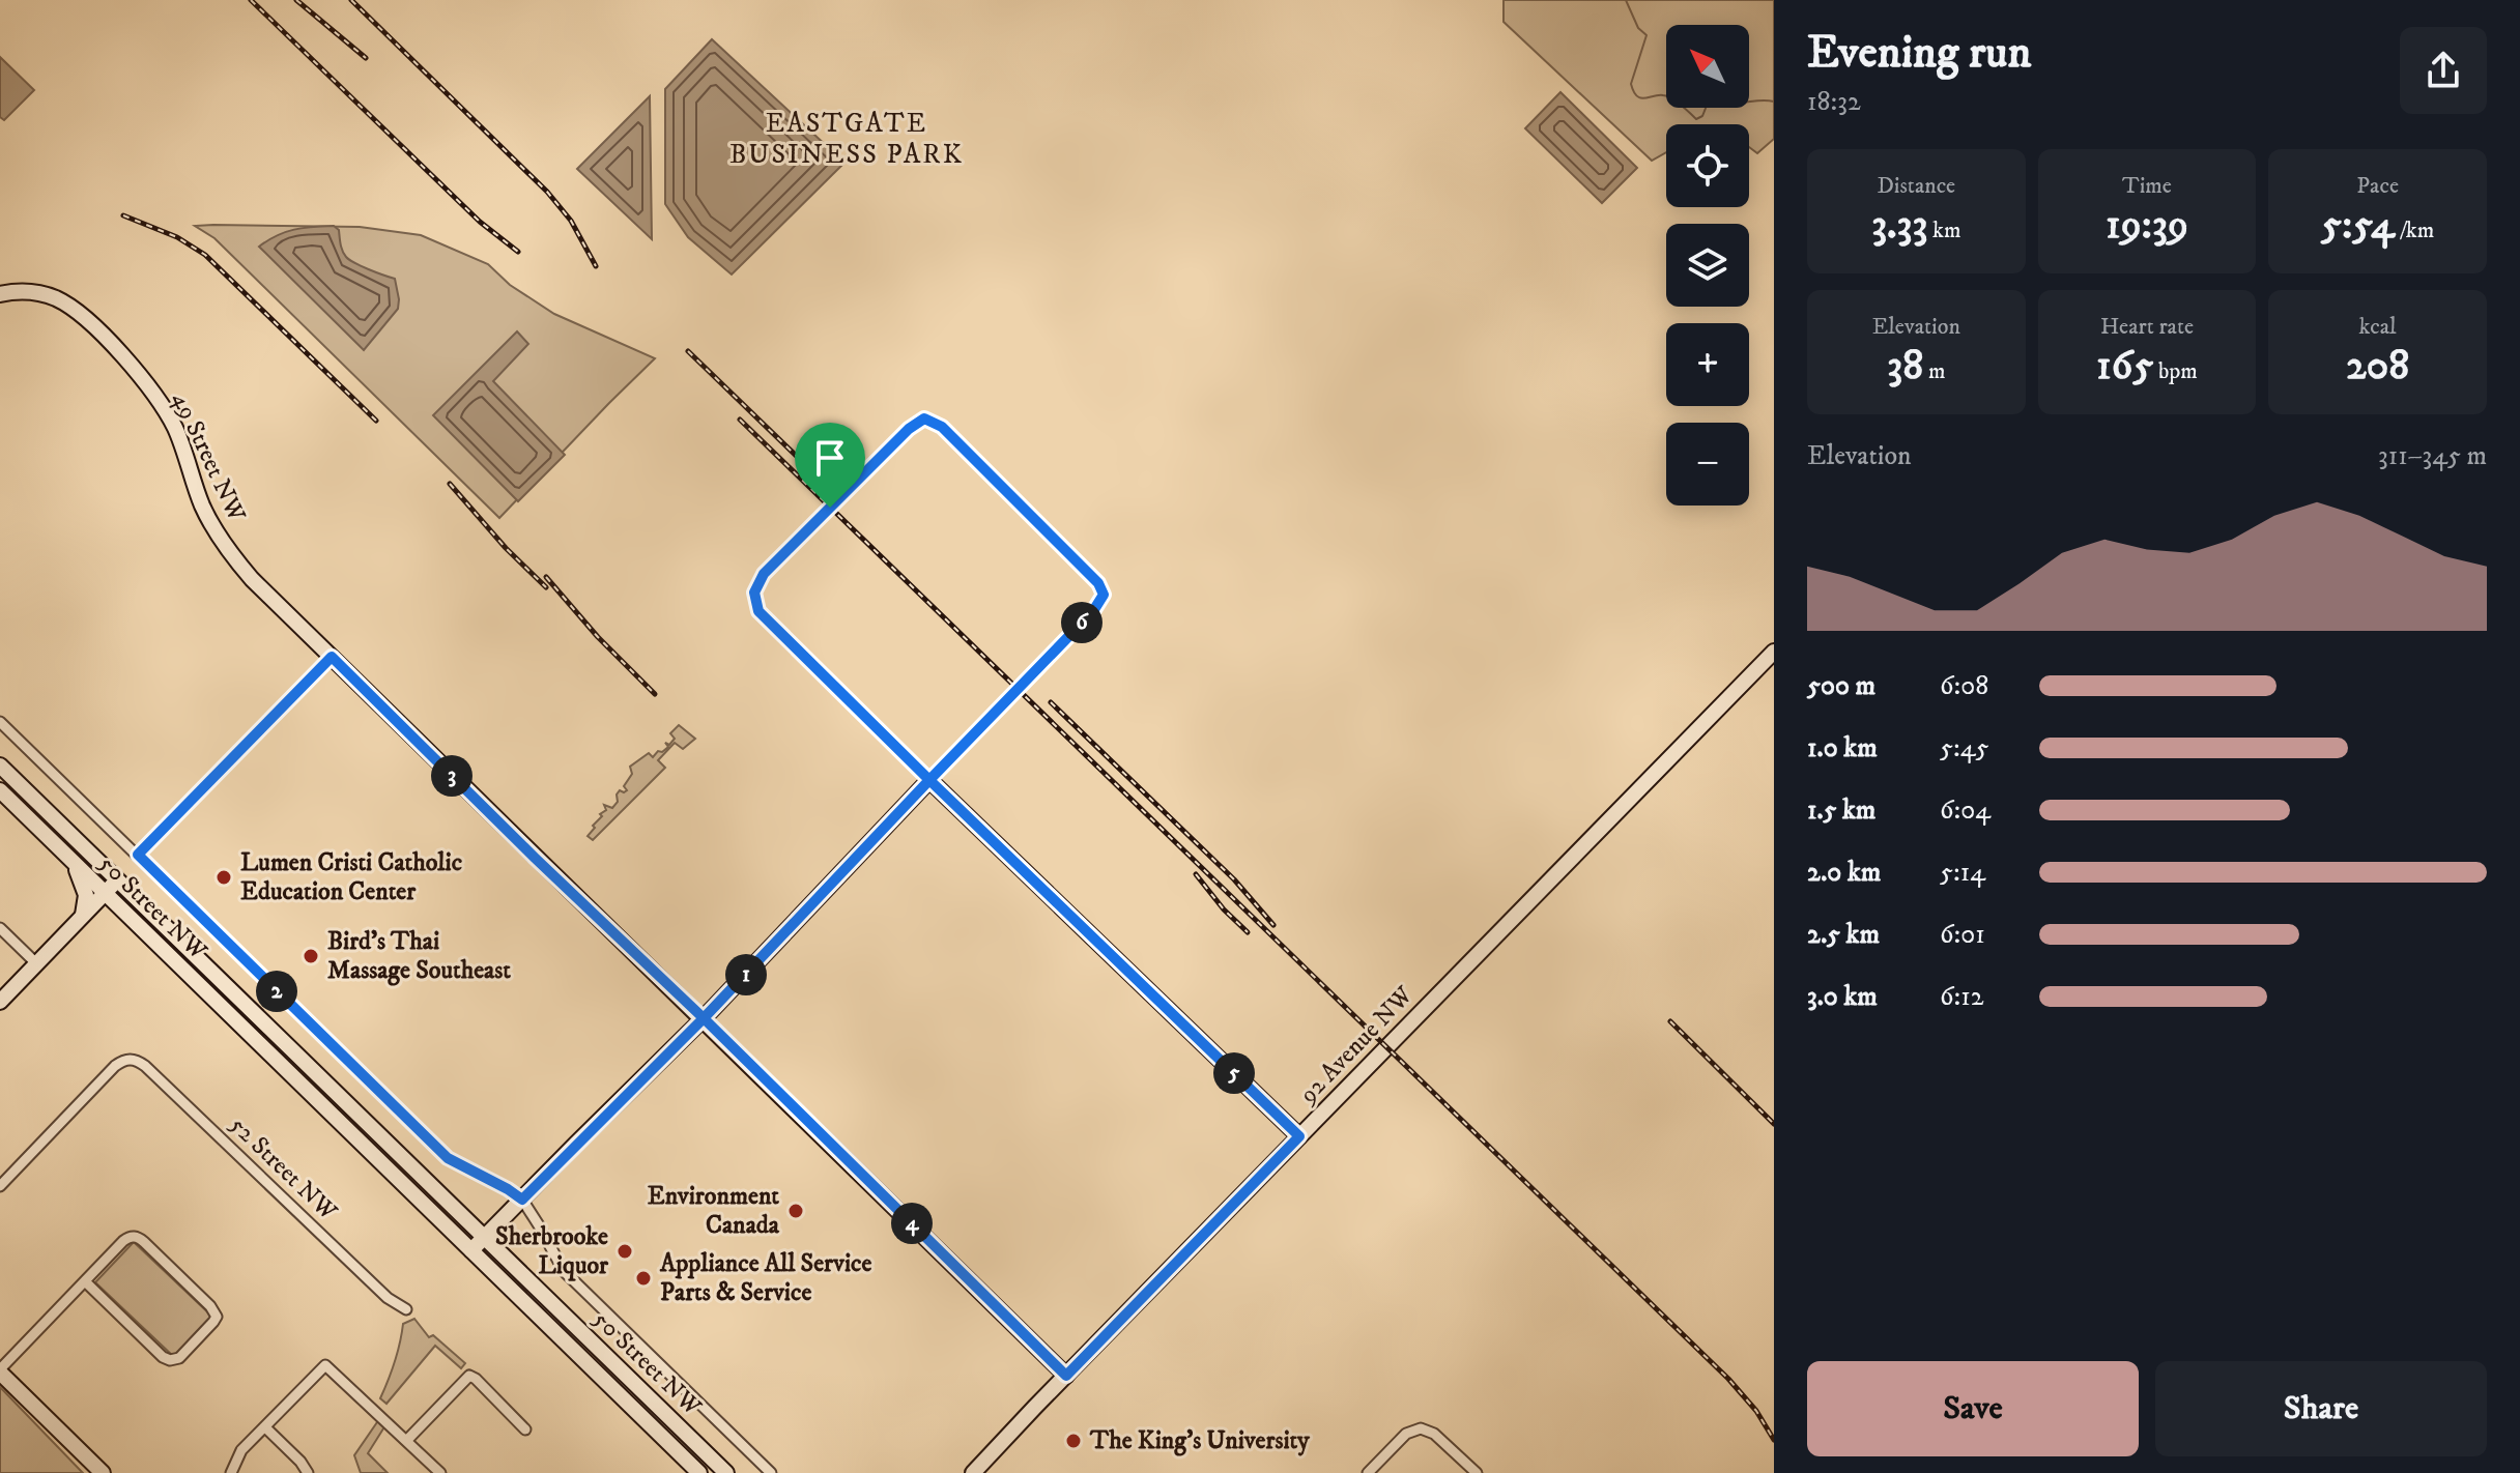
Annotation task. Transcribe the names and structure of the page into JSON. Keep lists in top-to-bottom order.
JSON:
{
  "streets": {
    "main road": ["49 Street NW", "50 Street NW", "92 Avenue NW"],
    "street": ["52 Street NW"]
  },
  "crossings": [
    ["49 Street NW", "92 Avenue NW"]
  ],
  "districts": ["EASTGATE BUSINESS PARK"],
  "places": [
    "Lumen Cristi Catholic Education Center",
    "Bird's Thai Massage Southeast",
    "Environment Canada",
    "Sherbrooke Liquor",
    "Appliance All Service Parts & Service",
    "The King's University"
  ],
  "north": "top left",
  "page": {
    "heading": ["Evening run", "18:32"],
    "map_buttons": ["+", "−"],
    "stats": [
      ["Distance", "3.33 km"],
      ["Time", "19:39"],
      ["Pace", "5:54 /km"],
      ["Elevation", "38 m"],
      ["Heart rate", "165 bpm"],
      ["kcal", "208"]
    ],
    "chart": ["Elevation", "311–345 m"],
    "pins": [
      "6",
      "3",
      "1",
      "2",
      "5",
      "4"
    ],
    "list": [
      {
        "name": "500 m",
        "note": "6:08"
      },
      {
        "name": "1.0 km",
        "note": "5:45"
      },
      {
        "name": "1.5 km",
        "note": "6:04"
      },
      {
        "name": "2.0 km",
        "note": "5:14"
      },
      {
        "name": "2.5 km",
        "note": "6:01"
      },
      {
        "name": "3.0 km",
        "note": "6:12"
      }
    ],
    "buttons": ["Save", "Share"]
  }
}
